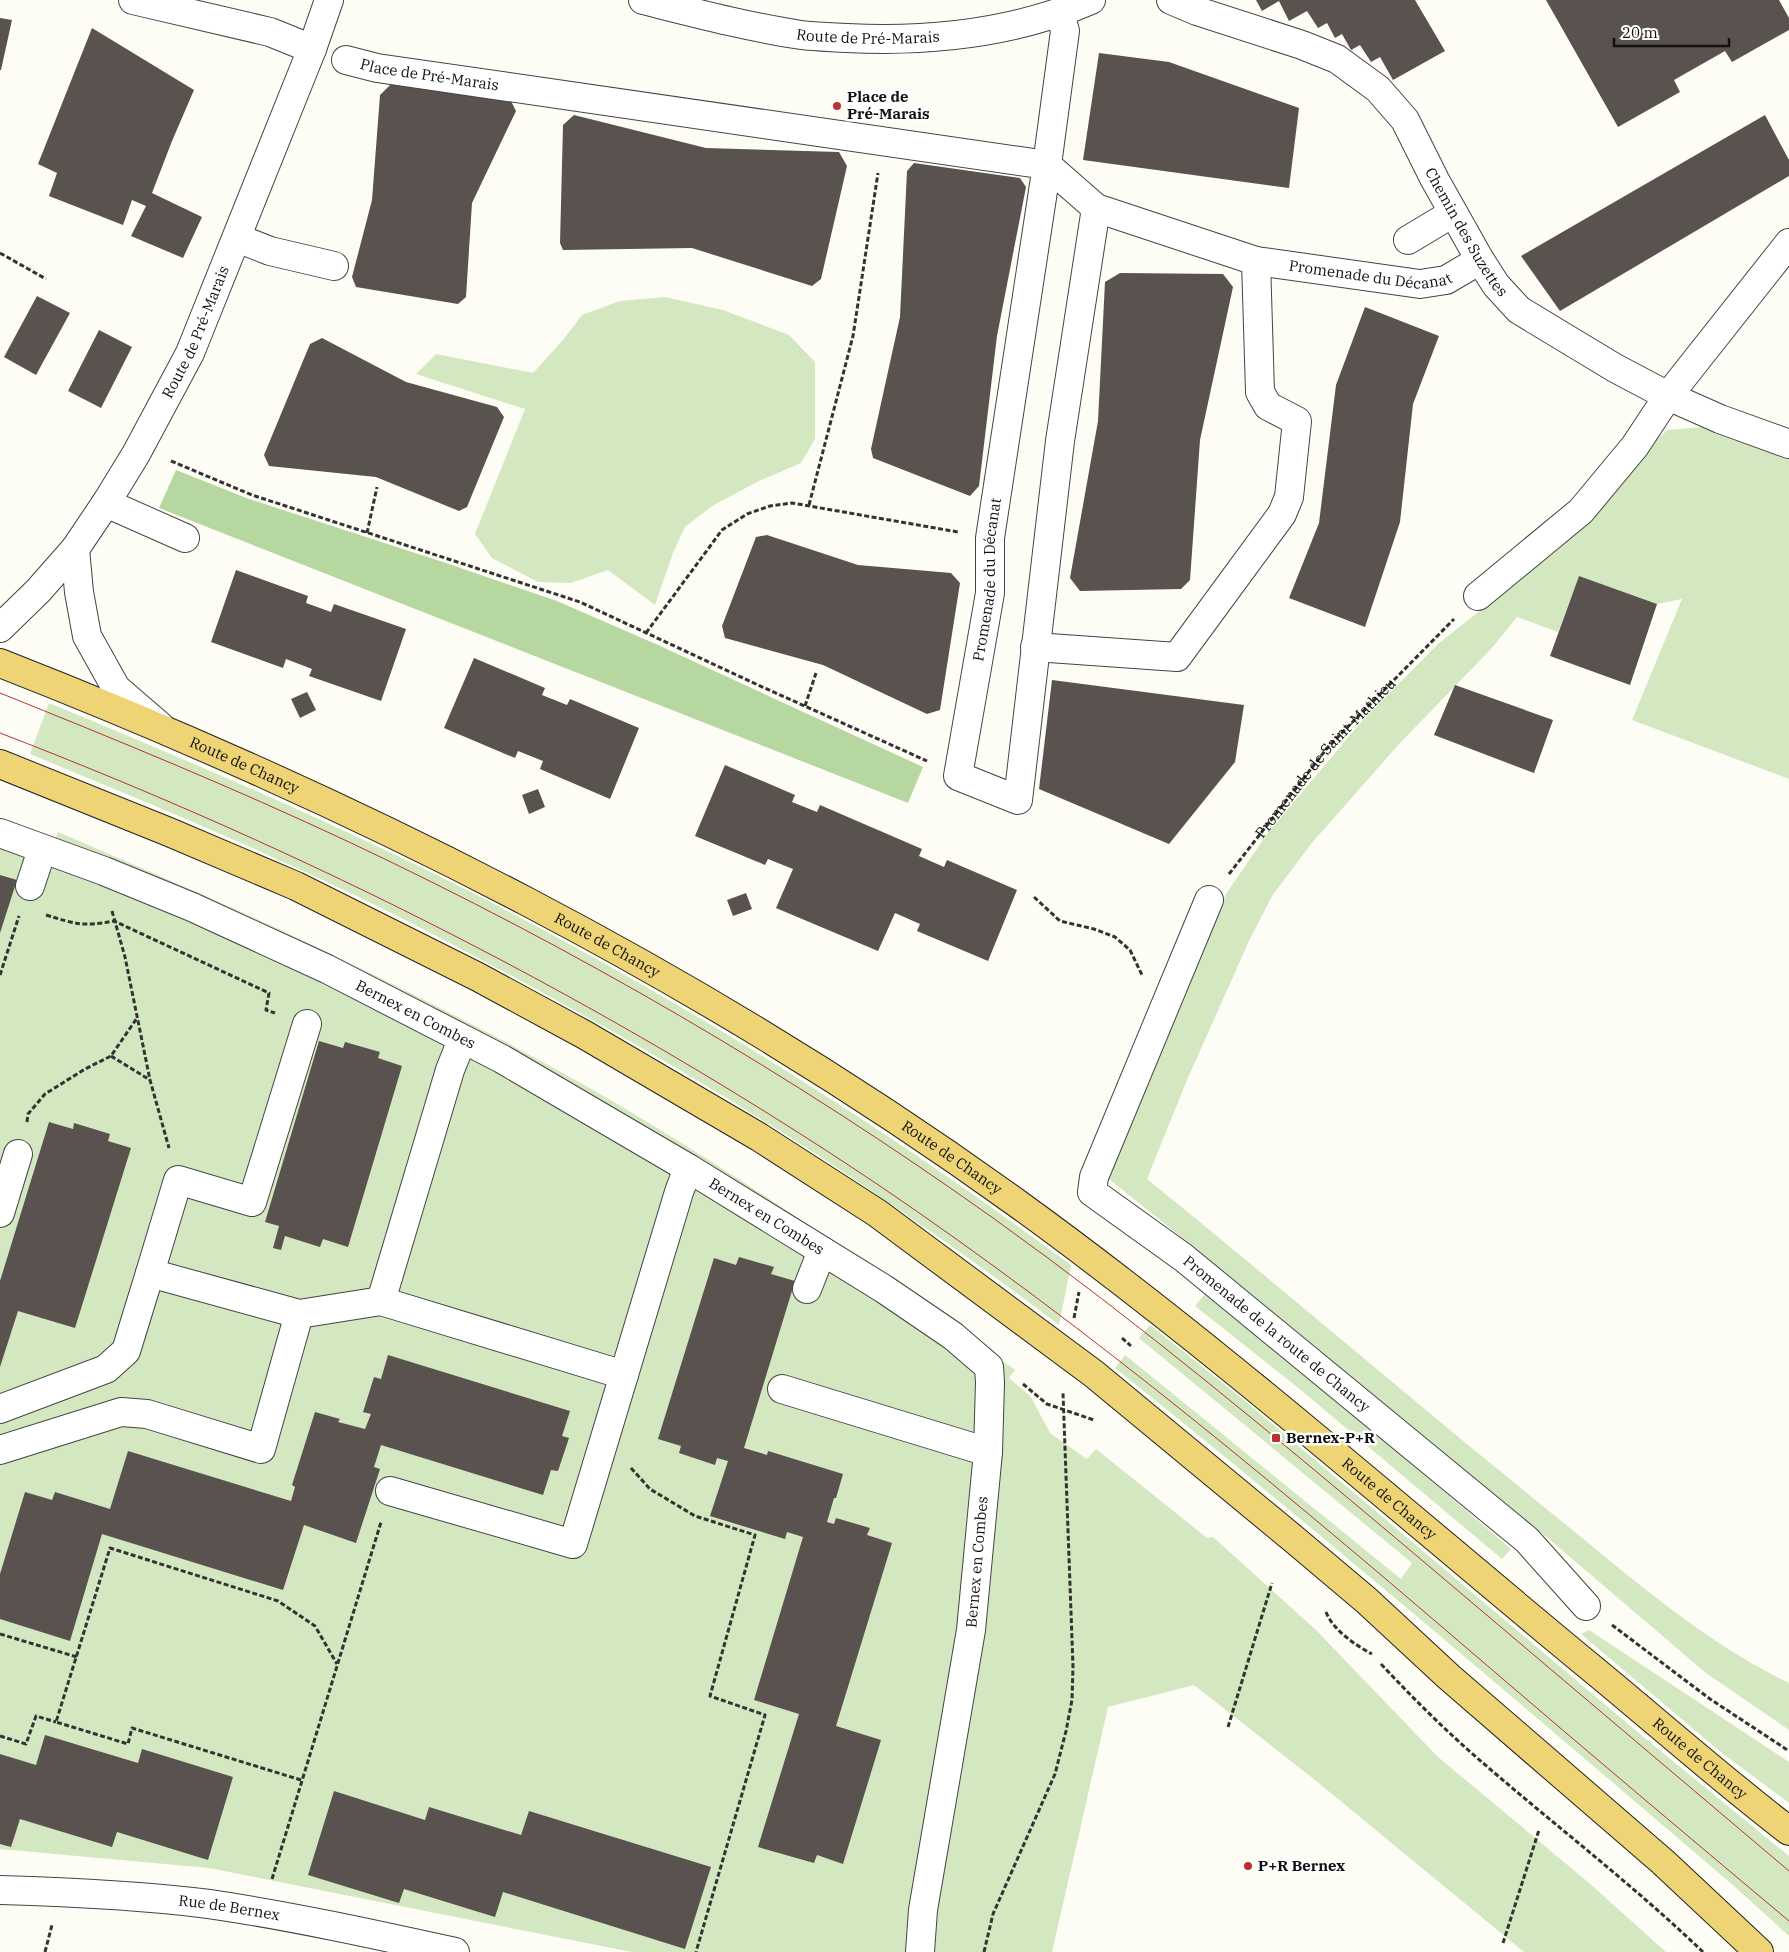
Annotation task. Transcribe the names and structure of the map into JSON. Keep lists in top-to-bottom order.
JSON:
{
  "streets": {
    "main road": ["Route de Chancy"],
    "street": [
      "Route de Pré-Marais",
      "Place de Pré-Marais",
      "Chemin des Suzettes",
      "Promenade du Décanat",
      "Bernex en Combes",
      "Promenade de la route de Chancy",
      "Rue de Bernex"
    ],
    "path": ["Promenade de Saint-Mathieu"]
  },
  "crossings": [
    ["Route de Pré-Marais", "Promenade du Décanat"],
    ["Place de Pré-Marais", "Promenade du Décanat"],
    ["Chemin des Suzettes", "Promenade du Décanat"]
  ],
  "places": {
    "other": ["Place de Pré-Marais", "P+R Bernex"],
    "transit": ["Bernex-P+R"]
  },
  "scale_bar": "20 m"
}
